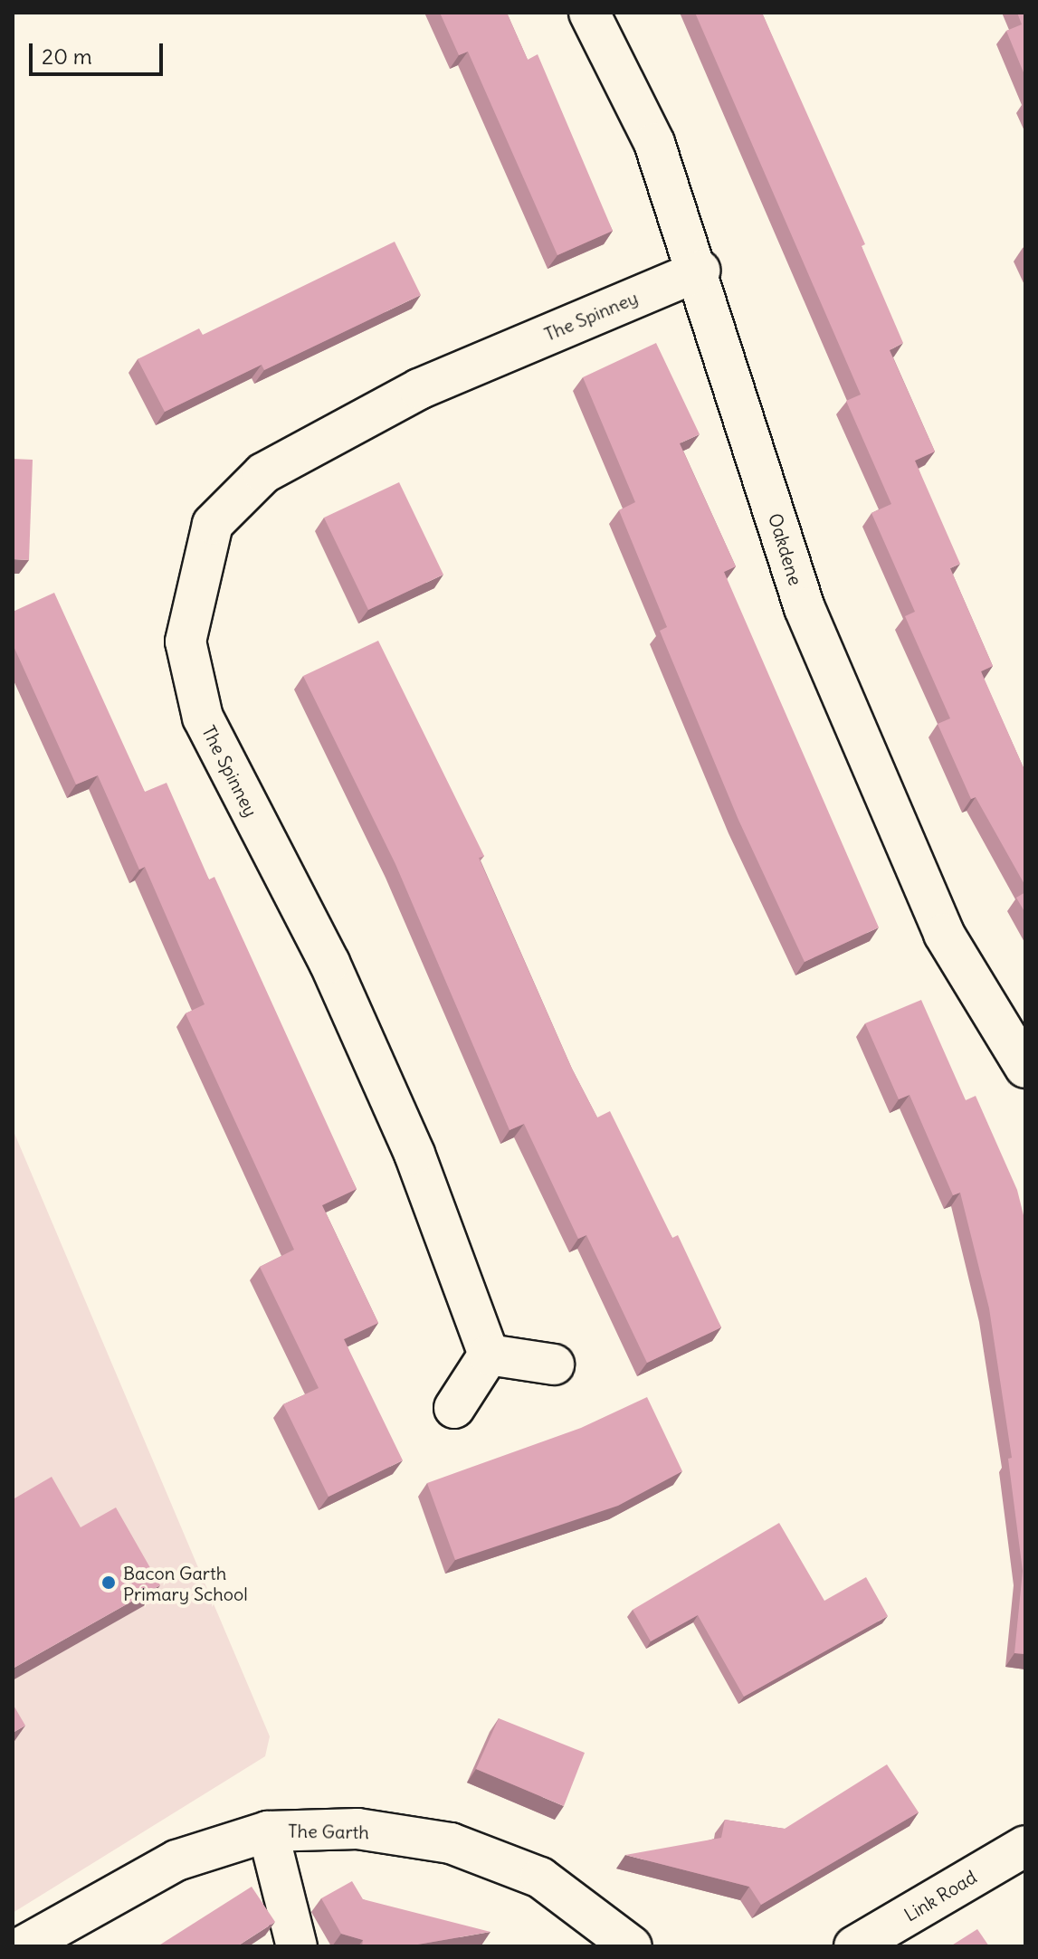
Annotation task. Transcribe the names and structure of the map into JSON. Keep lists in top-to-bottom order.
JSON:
{
  "streets": {
    "street": [
      "The Spinney",
      "Oakdene",
      "The Garth",
      "Link Road"
    ]
  },
  "crossings": [
    ["The Spinney", "Oakdene"]
  ],
  "places": ["Bacon Garth Primary School"],
  "scale_bar": "20 m"
}
